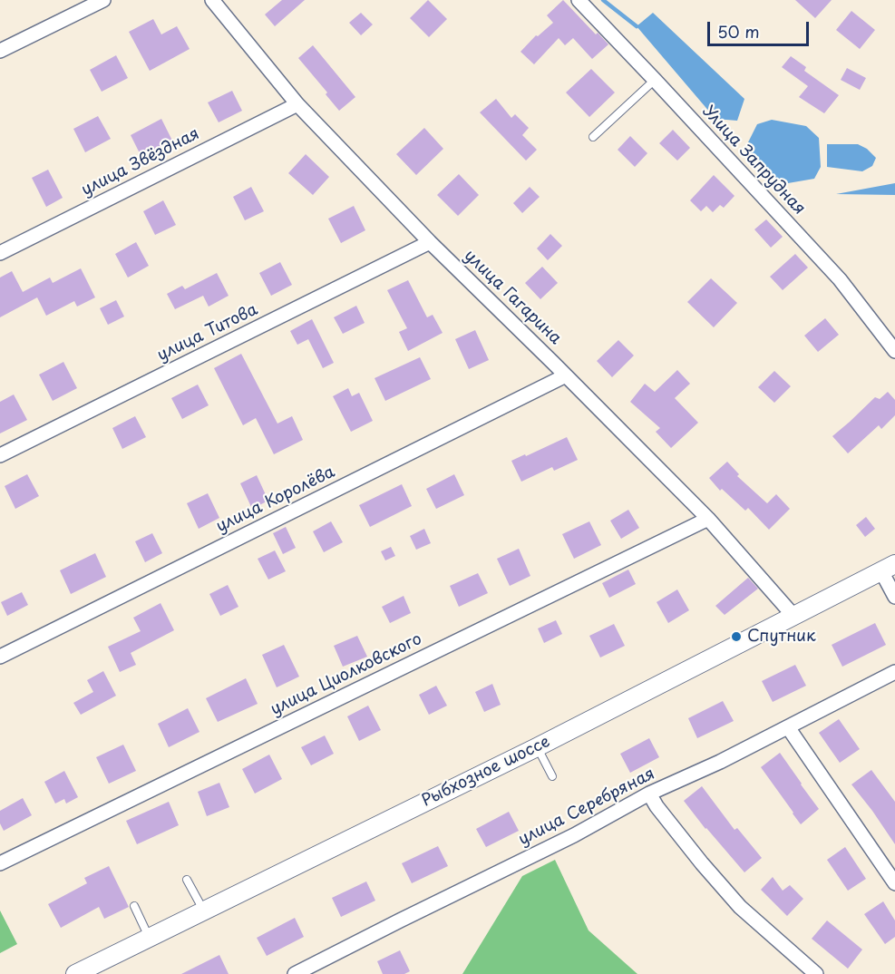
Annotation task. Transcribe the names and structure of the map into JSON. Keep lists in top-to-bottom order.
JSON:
{
  "streets": {
    "street": [
      "Улица Запрудная",
      "улица Звёздная",
      "улица Гагарина",
      "улица Титова",
      "улица Королёва",
      "улица Циолковского",
      "Рыбхозное шоссе",
      "улица Серебряная"
    ]
  },
  "crossings": [
    ["улица Звёздная", "улица Гагарина"],
    ["улица Гагарина", "улица Титова"],
    ["улица Гагарина", "улица Королёва"],
    ["улица Гагарина", "улица Циолковского"],
    ["улица Гагарина", "Рыбхозное шоссе"]
  ],
  "places": ["Спутник"],
  "scale_bar": "50 m"
}
